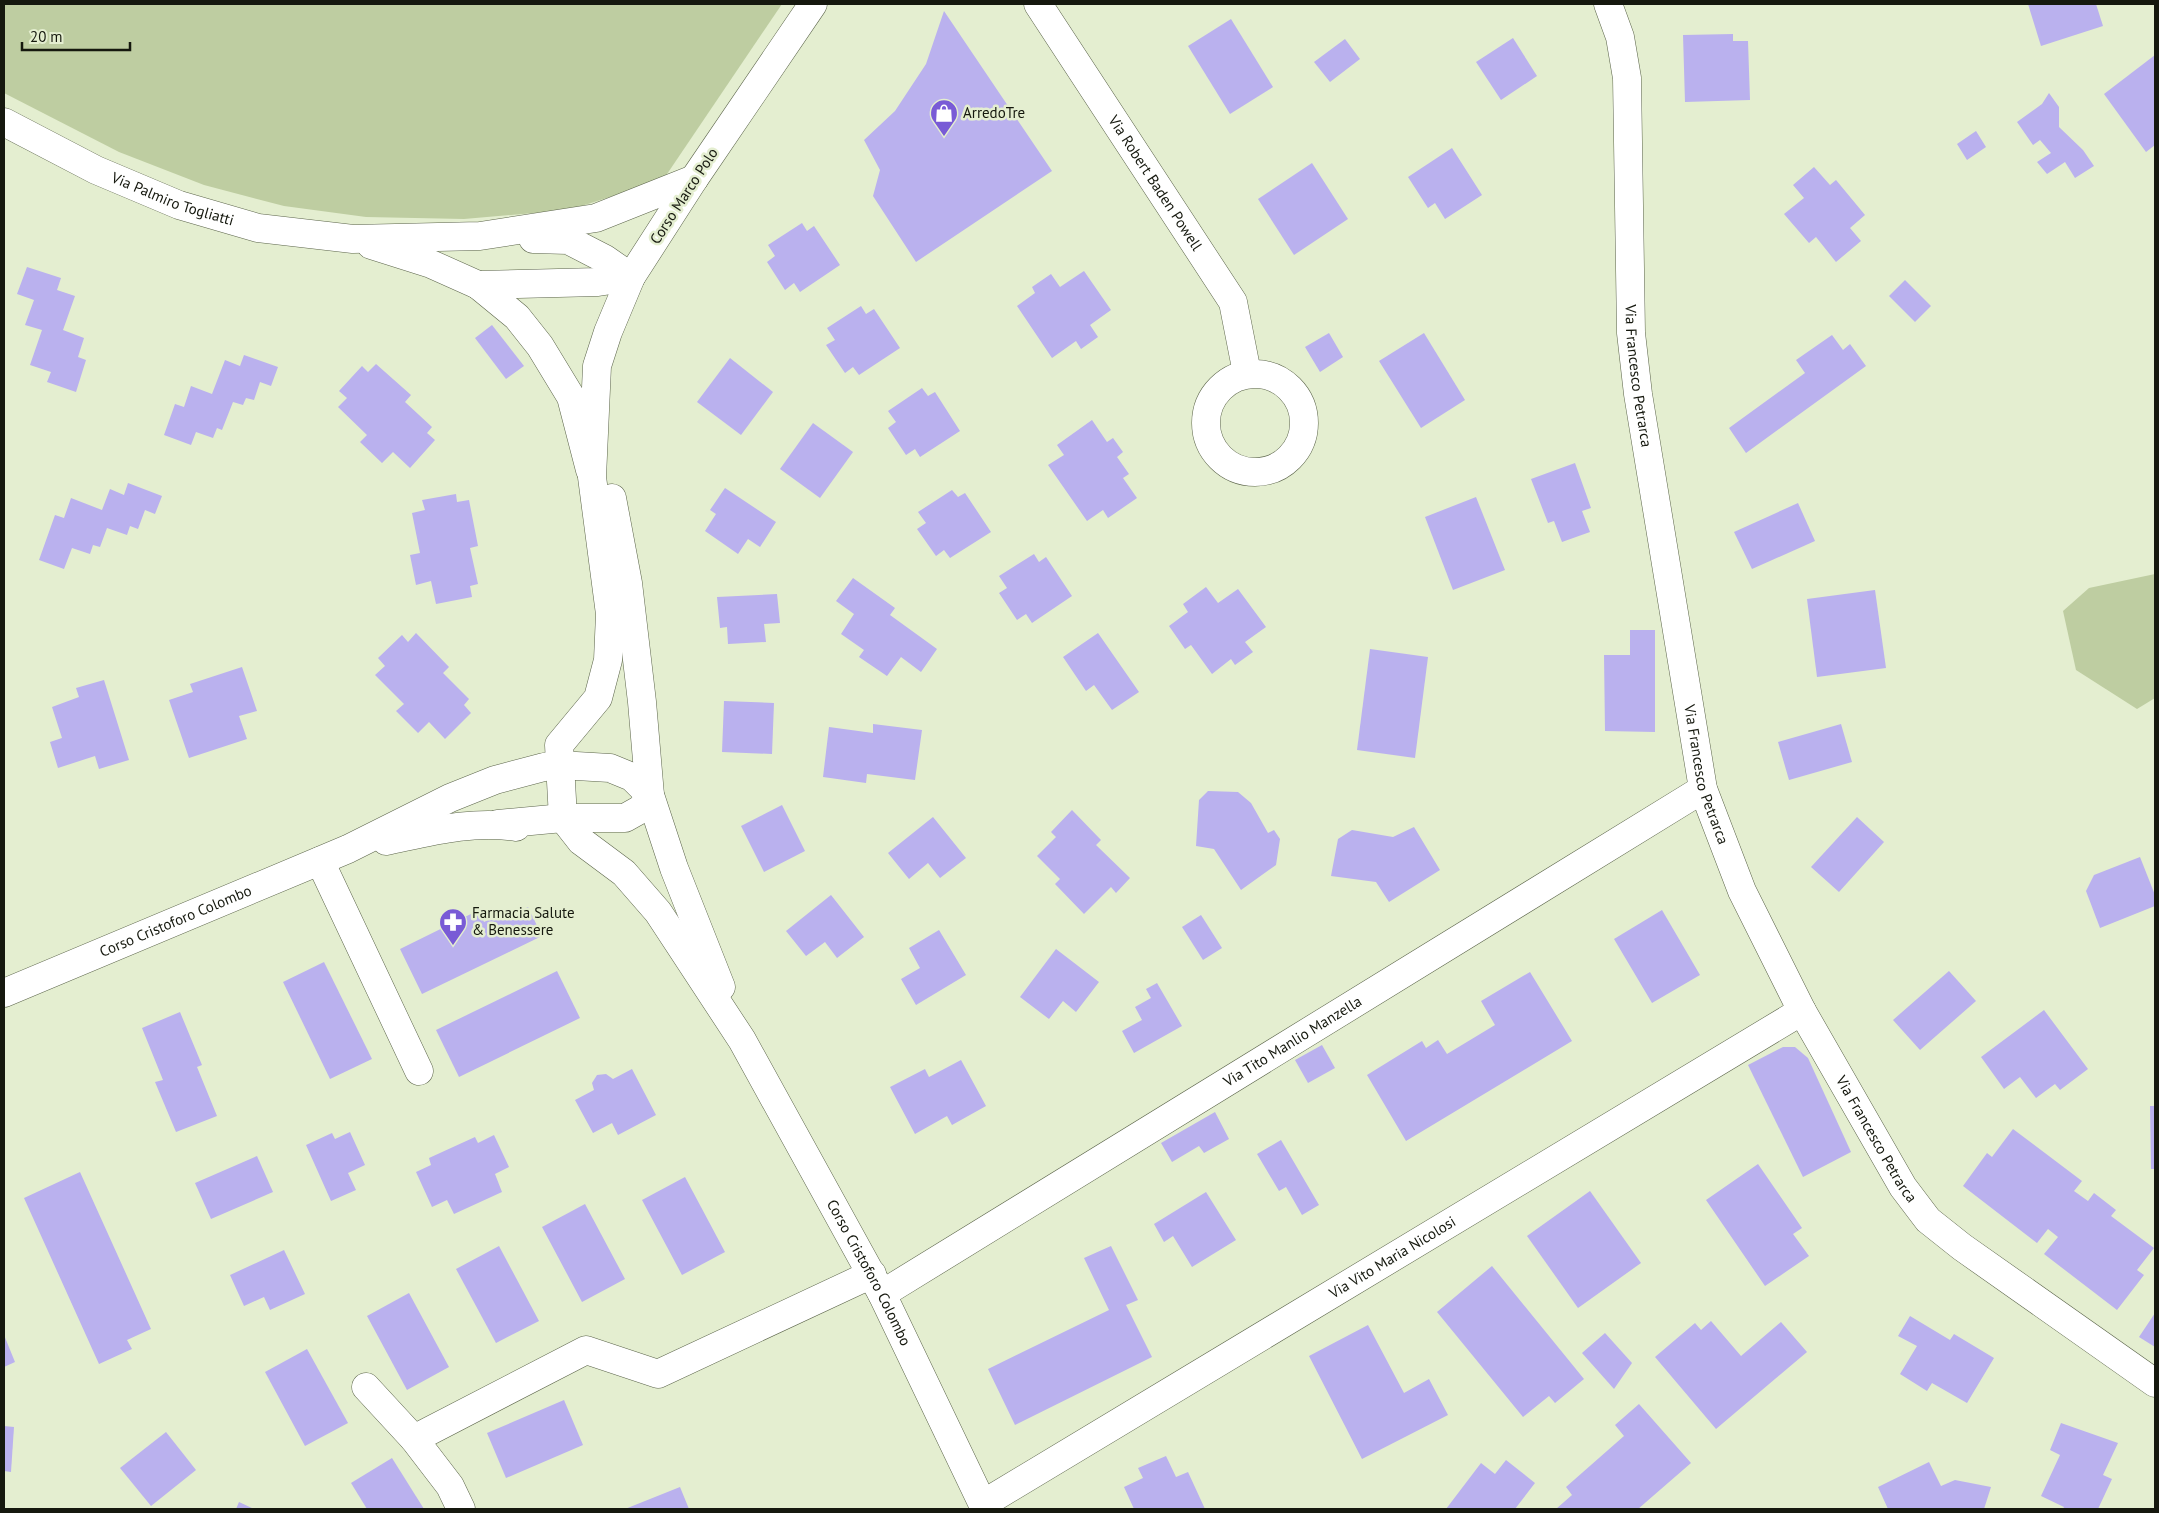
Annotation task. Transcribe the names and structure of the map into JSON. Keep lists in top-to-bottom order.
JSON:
{
  "streets": {
    "street": [
      "Via Robert Baden Powell",
      "Corso Marco Polo",
      "Via Palmiro Togliatti",
      "Via Francesco Petrarca",
      "Corso Cristoforo Colombo",
      "Via Tito Manlio Manzella",
      "Via Vito Maria Nicolosi"
    ]
  },
  "crossings": [
    ["Via Francesco Petrarca", "Via Tito Manlio Manzella"],
    ["Via Francesco Petrarca", "Via Vito Maria Nicolosi"],
    ["Corso Cristoforo Colombo", "Via Tito Manlio Manzella"],
    ["Corso Cristoforo Colombo", "Via Vito Maria Nicolosi"]
  ],
  "places": {
    "shop": ["ArredoTre"],
    "pharmacy": ["Farmacia Salute & Benessere"]
  },
  "scale_bar": "20 m"
}
